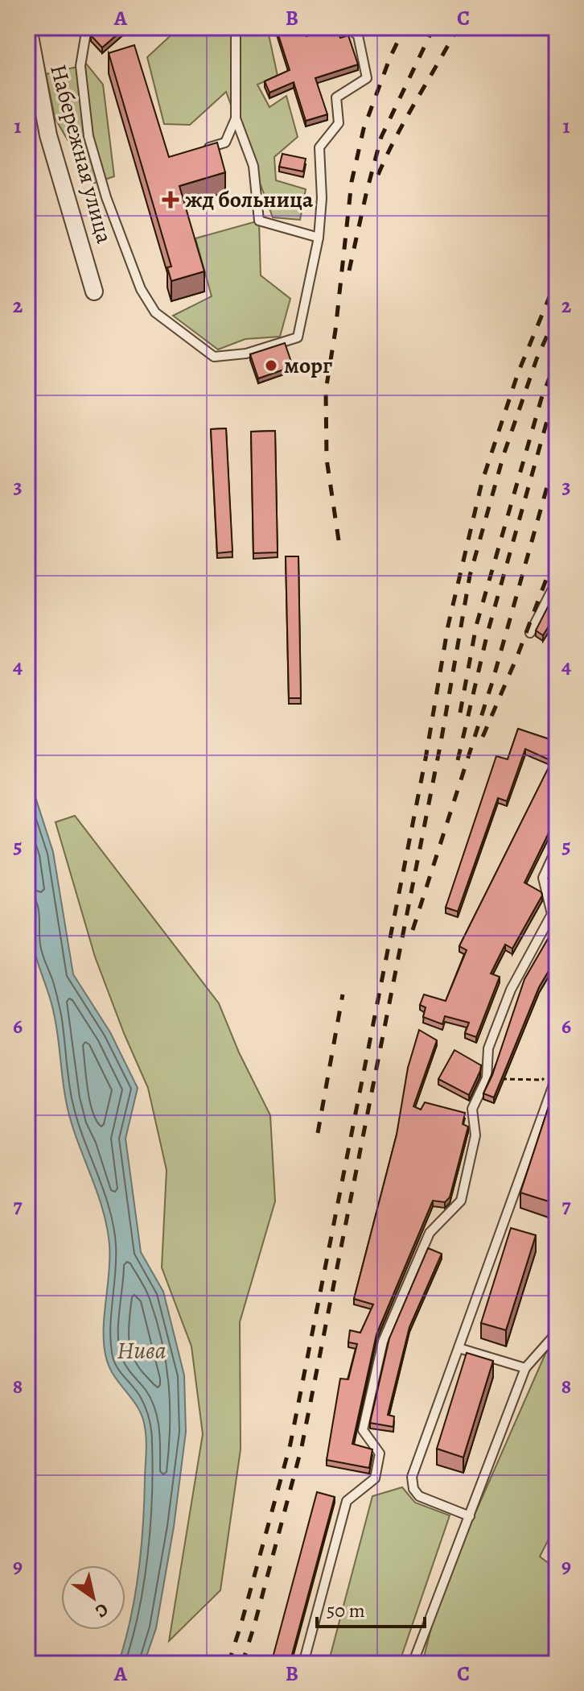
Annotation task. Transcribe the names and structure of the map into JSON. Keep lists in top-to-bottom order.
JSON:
{
  "streets": {
    "street": ["Набережная улица"]
  },
  "water": ["Нива"],
  "places": {
    "health": ["жд больница"],
    "other": ["морг"]
  },
  "scale_bar": "50 m",
  "north": "bottom right",
  "grid": {
    "columns": ["A", "B", "C"],
    "rows": [
      "1",
      "2",
      "3",
      "4",
      "5",
      "6",
      "7",
      "8",
      "9"
    ]
  }
}
